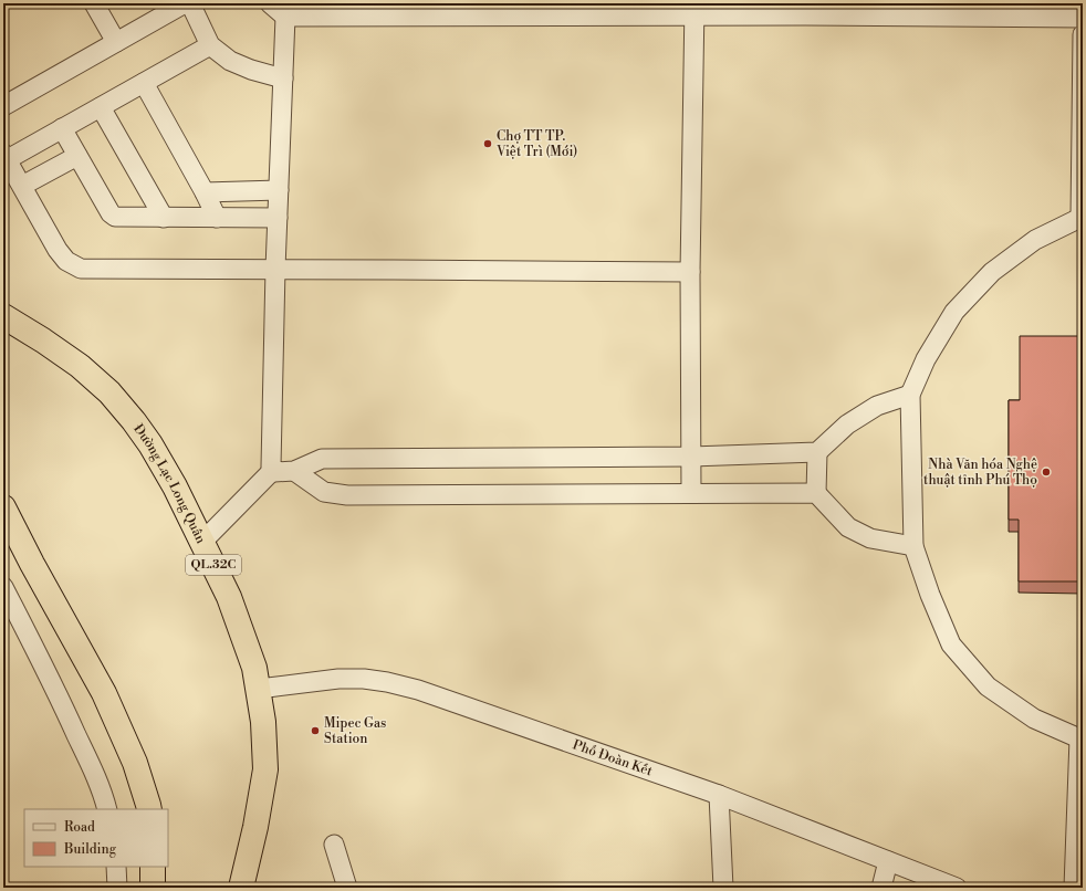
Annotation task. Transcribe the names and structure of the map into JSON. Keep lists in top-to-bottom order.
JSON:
{
  "streets": {
    "highway": ["Đường Lạc Long Quân", "QL.32C"],
    "street": ["Phố Đoàn Kết"]
  },
  "crossings": [
    ["Đường Lạc Long Quân", "Phố Đoàn Kết"]
  ],
  "places": ["Chợ TT TP. Việt Trì (Mới)", "Nhà Văn hóa Nghệ thuật tỉnh Phú Thọ", "Mipec Gas Station"],
  "legend": ["Road", "Building"]
}
